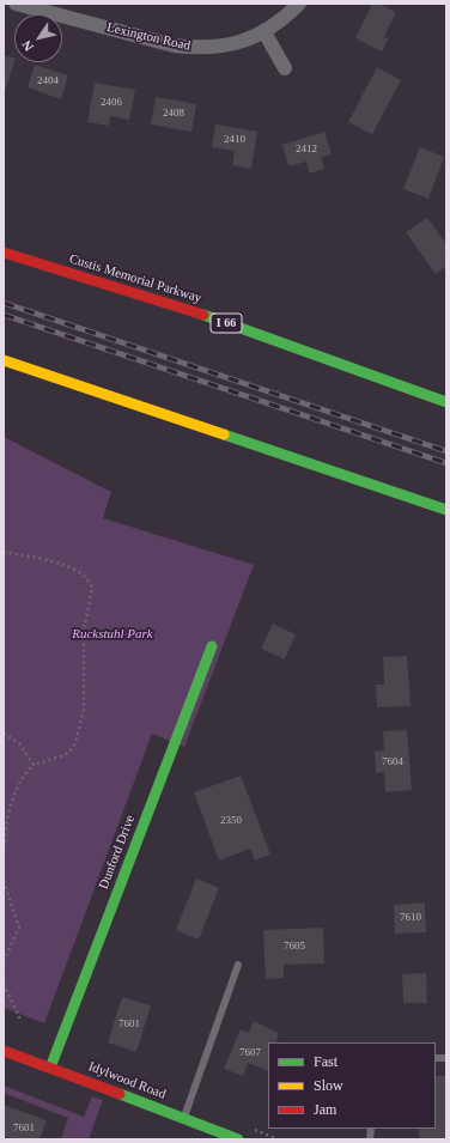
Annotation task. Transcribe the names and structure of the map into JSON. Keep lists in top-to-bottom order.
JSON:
{
  "streets": {
    "main road": [
      "Custis Memorial Parkway",
      "I 66",
      "Dunford Drive",
      "Idylwood Road"
    ],
    "street": ["Lexington Road"]
  },
  "crossings": [
    ["Dunford Drive", "Idylwood Road"]
  ],
  "parks": ["Ruckstuhl Park"],
  "house_numbers": [
    "2404",
    "2406",
    "2408",
    "2410",
    "2412",
    "7604",
    "2350",
    "7610",
    "7605",
    "7601",
    "7607",
    "7601"
  ],
  "legend": ["Fast", "Slow", "Jam"],
  "north": "bottom left"
}
